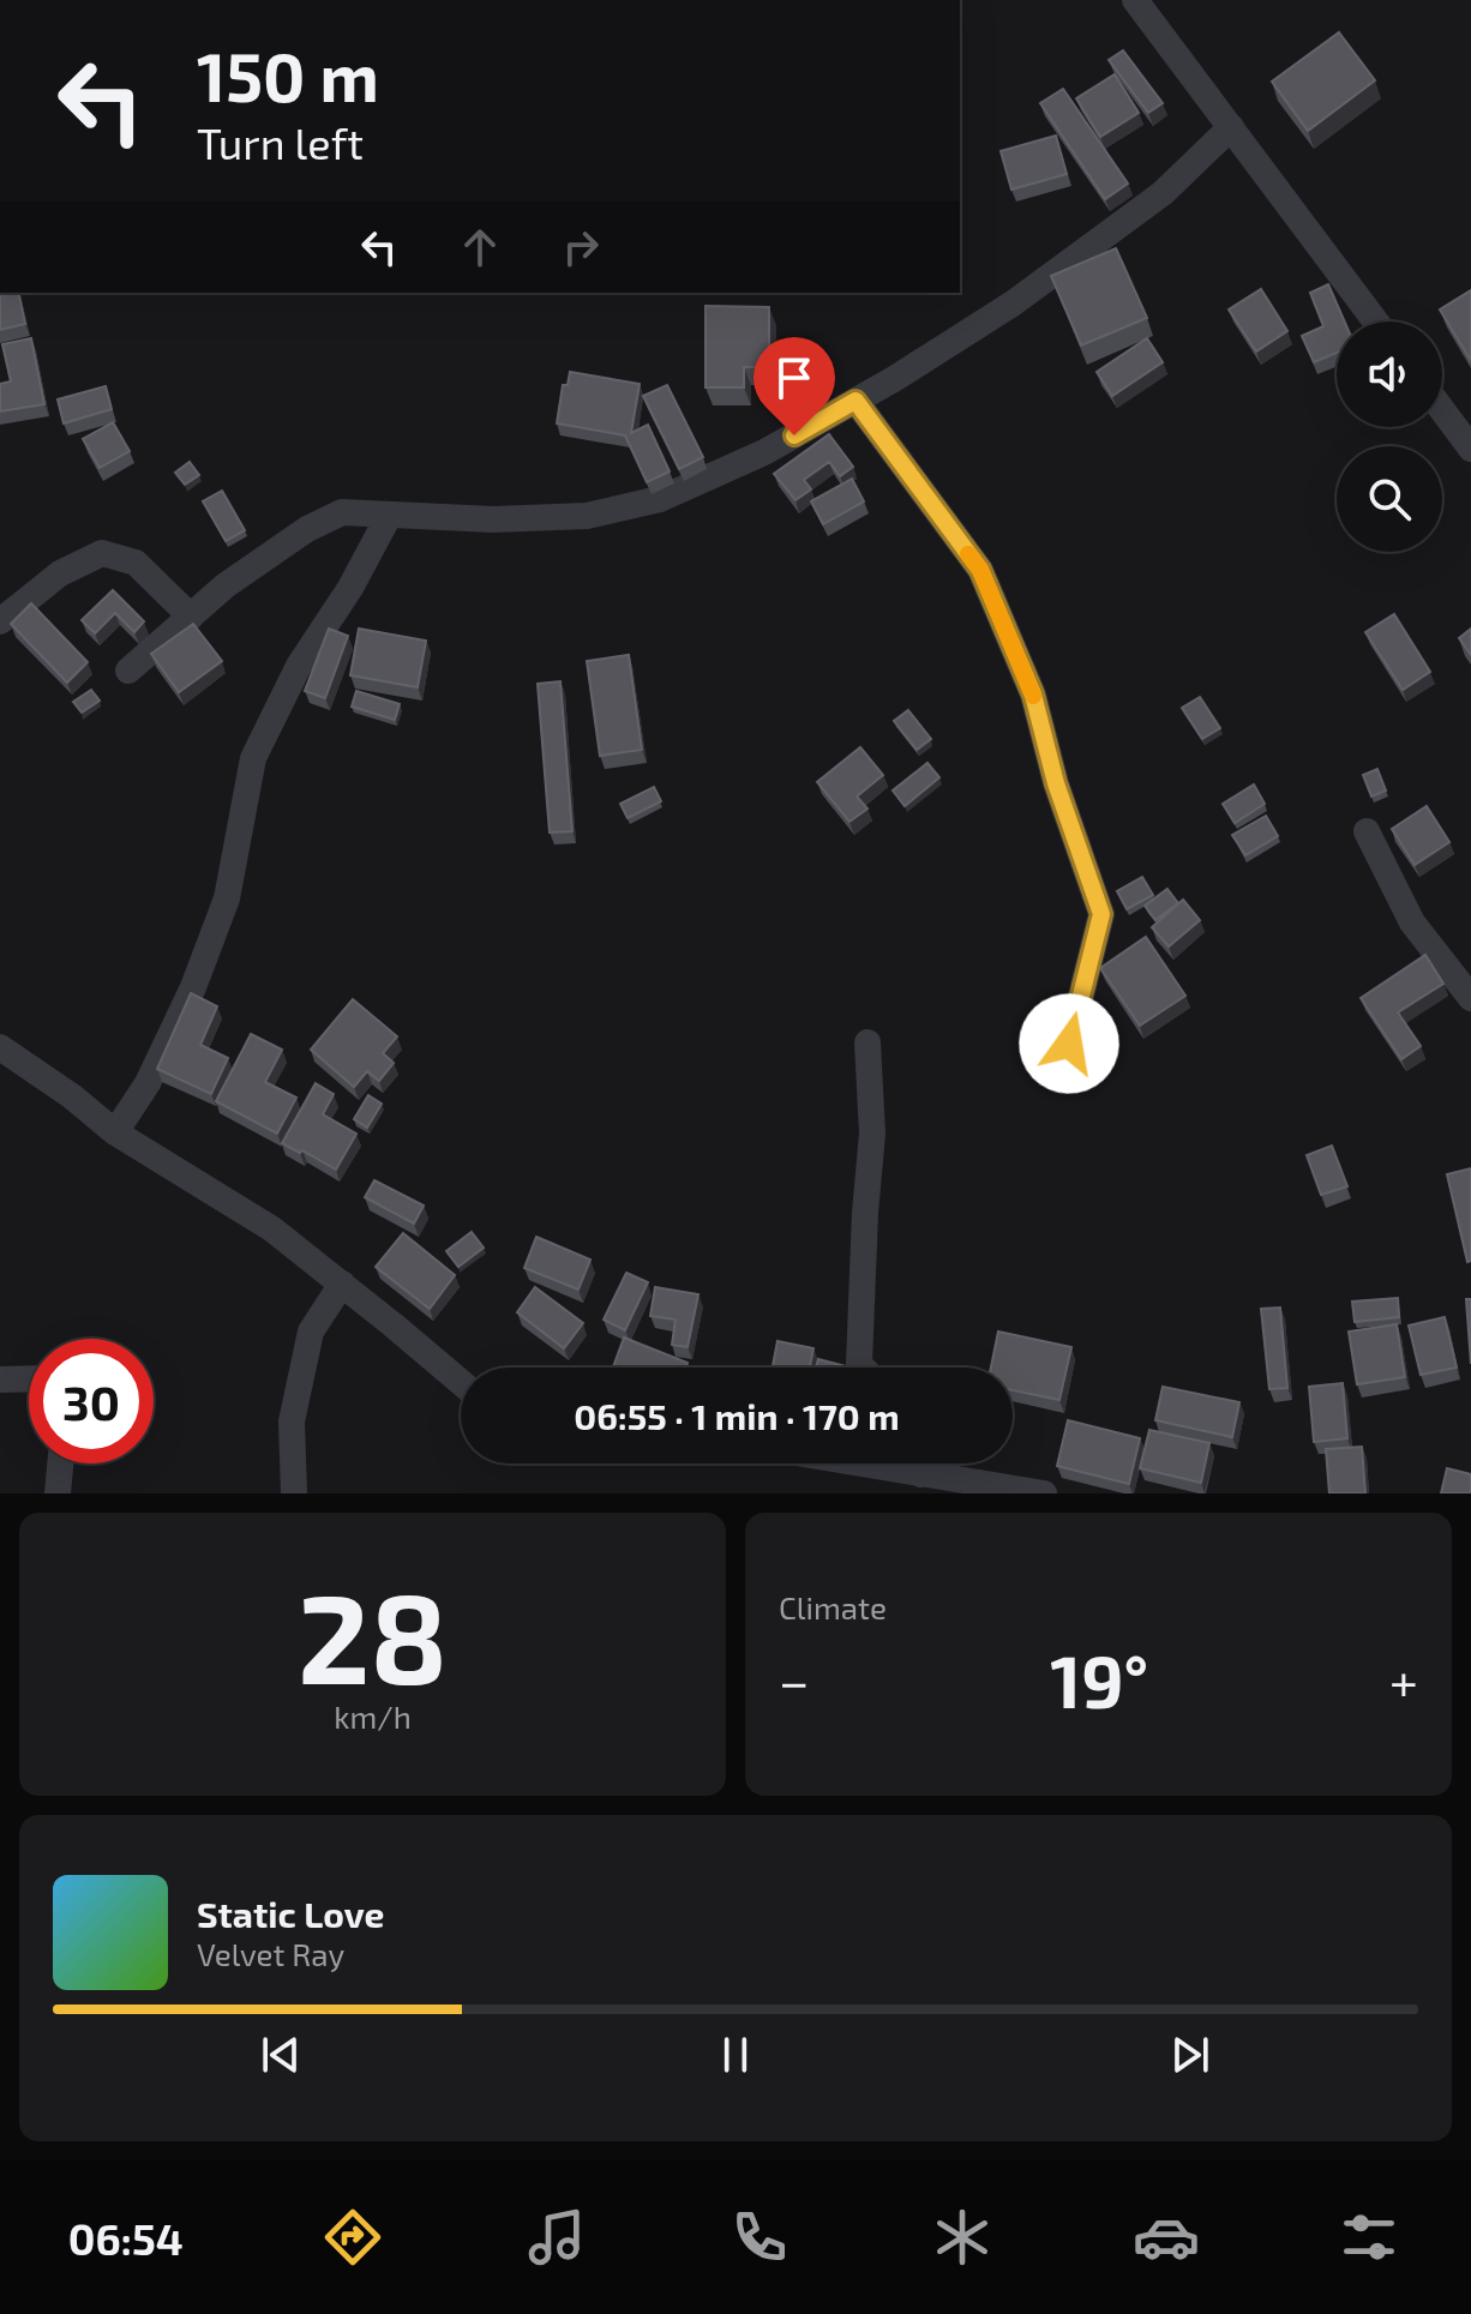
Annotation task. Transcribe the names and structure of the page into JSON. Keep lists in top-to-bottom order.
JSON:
{
  "page": {
    "turn": ["150 m", "Turn left"],
    "limit": "30",
    "trip": "06:55 · 1 min · 170 m",
    "tile": [
      ["28", "km/h"],
      "Climate"
    ],
    "heat": ["−", "19°", "+"],
    "song": ["Static Love", "Velvet Ray"],
    "tabs": "06:54"
  }
}
